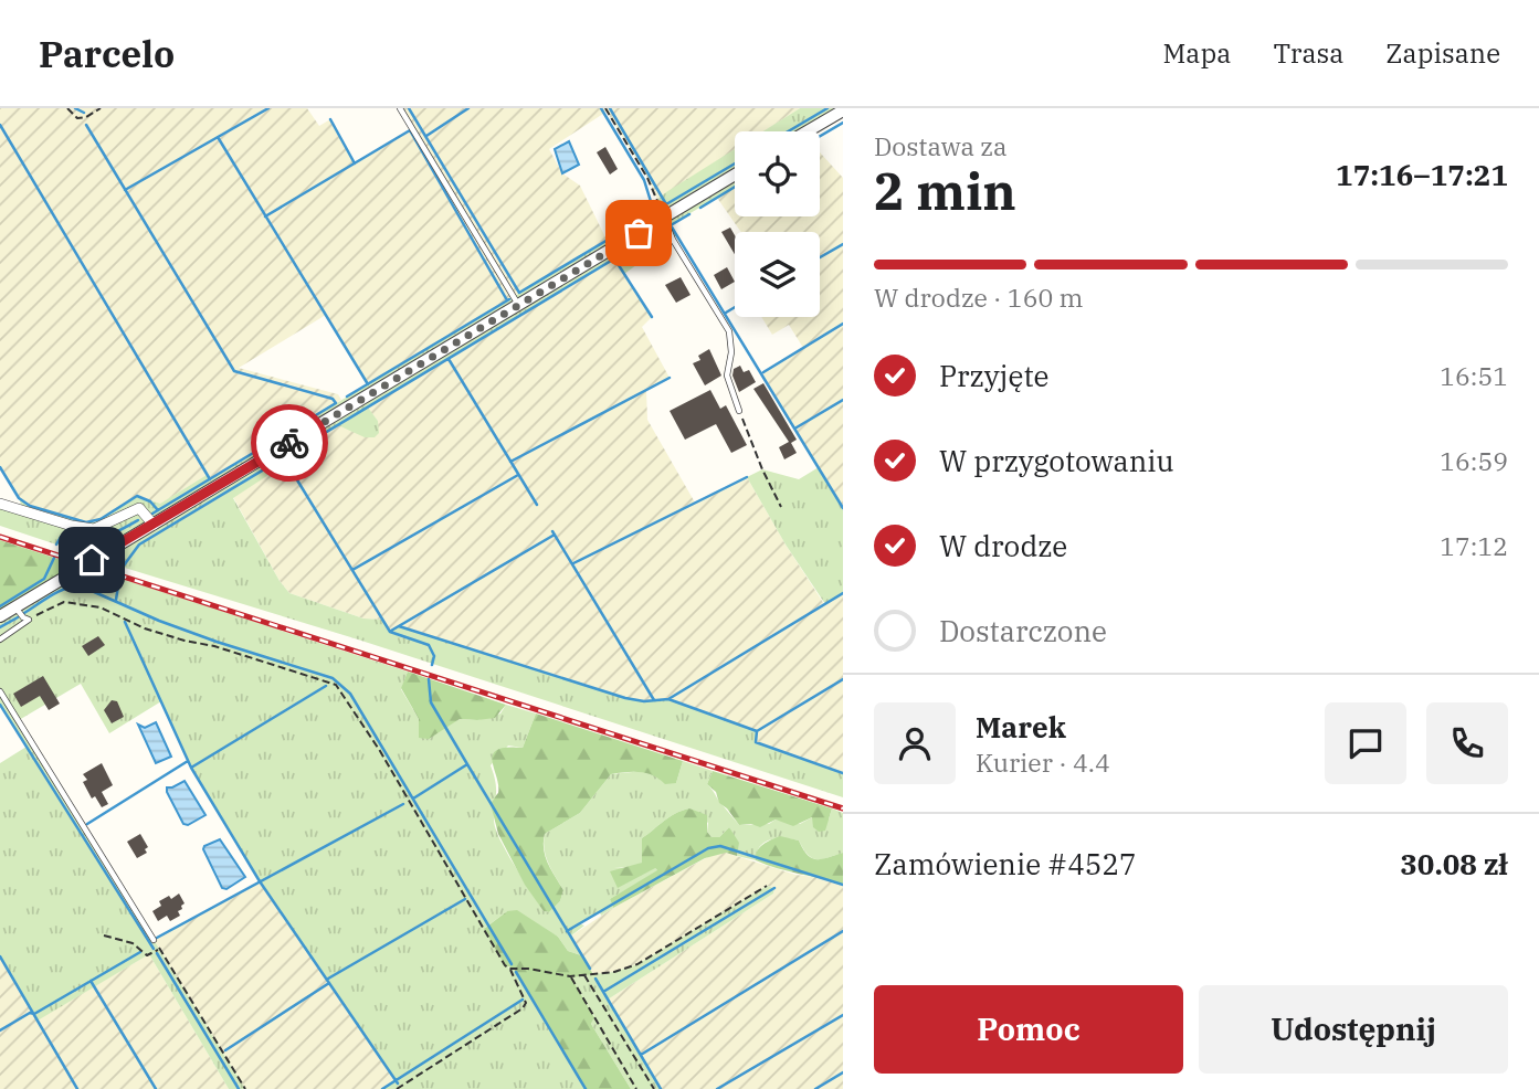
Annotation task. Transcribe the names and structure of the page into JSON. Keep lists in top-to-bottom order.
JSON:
{
  "page": {
    "header": "Parcelo",
    "nav": ["Mapa", "Trasa", "Zapisane"],
    "heading": ["2 min", "Dostawa za", "17:16–17:21"],
    "panel": [
      "Marek",
      "Kurier · 4.4",
      "Zamówienie #4527",
      "30.08 zł"
    ],
    "bar": "W drodze · 160 m",
    "list": [
      ["Przyjęte", "16:51"],
      ["W przygotowaniu", "16:59"],
      ["W drodze", "17:12"],
      "Dostarczone"
    ],
    "buttons": ["Pomoc", "Udostępnij"]
  }
}
